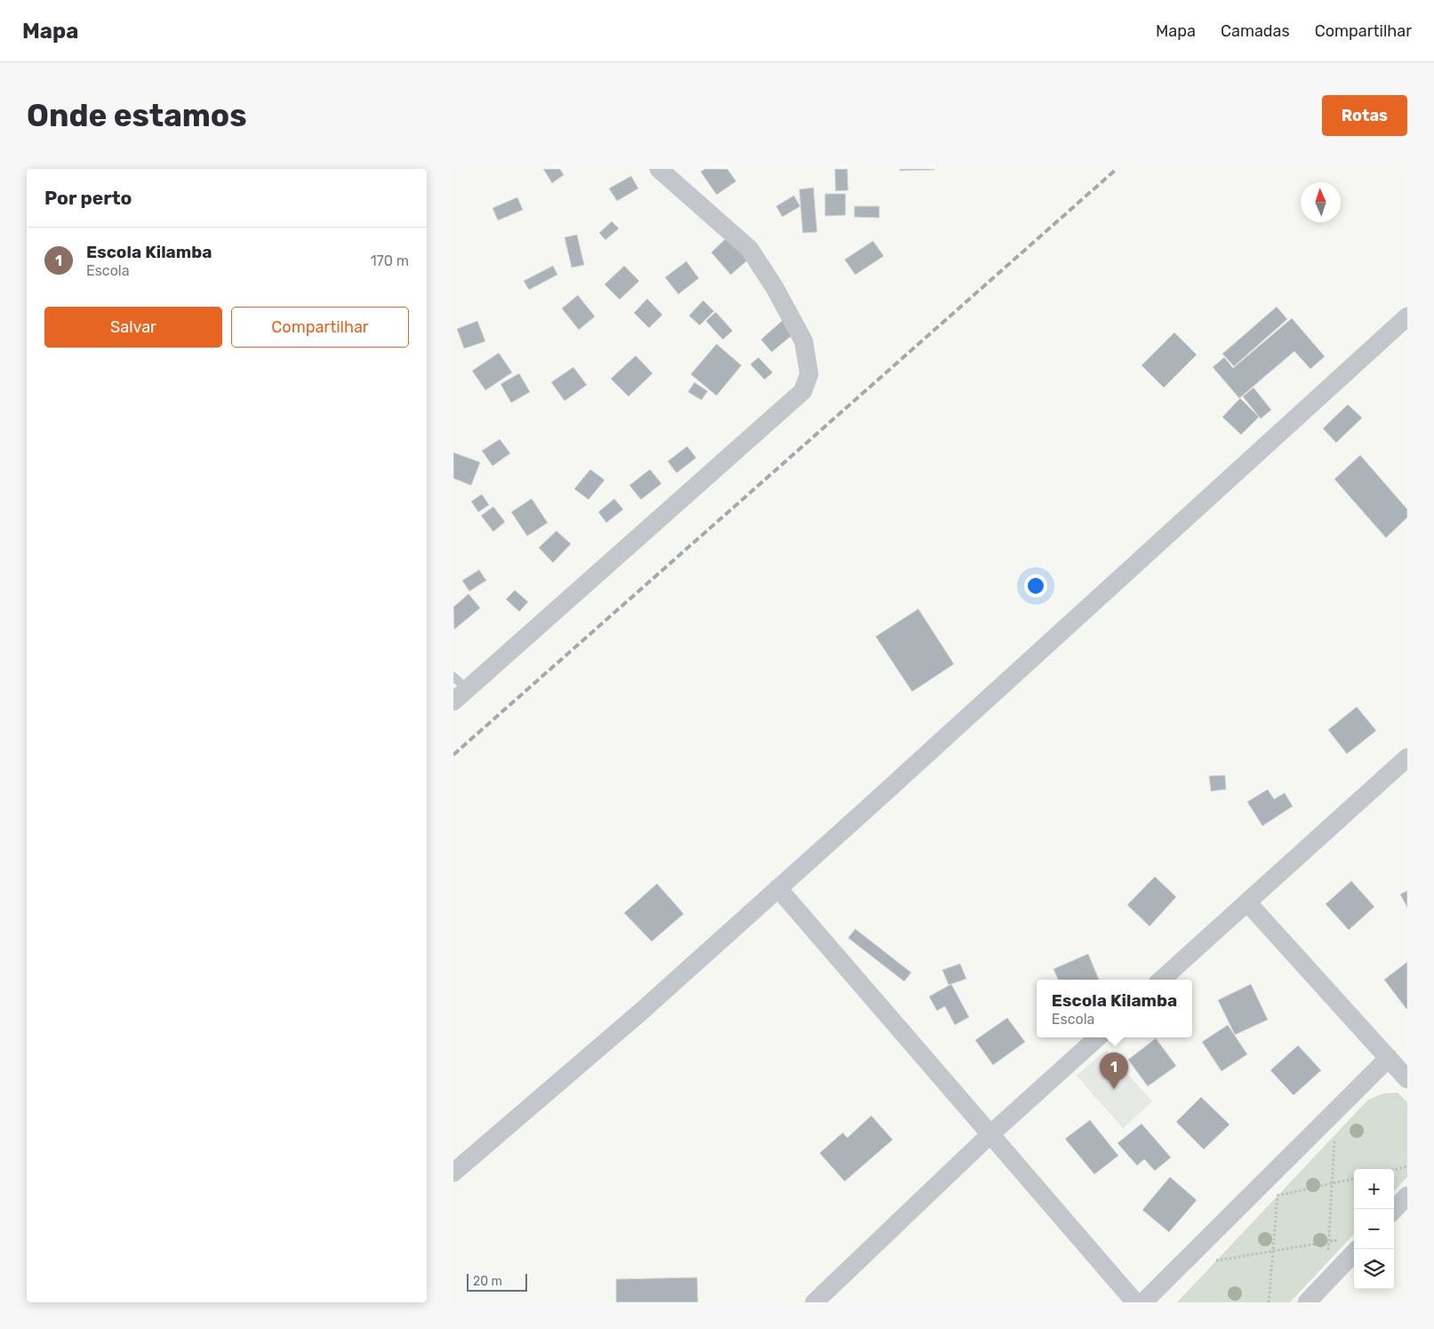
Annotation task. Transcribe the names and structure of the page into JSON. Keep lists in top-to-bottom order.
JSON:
{
  "scale_bar": "20 m",
  "north": "top",
  "page": {
    "header": "Mapa",
    "nav": ["Mapa", "Camadas", "Compartilhar"],
    "buttons": [
      "Rotas",
      ["Salvar", "Compartilhar"]
    ],
    "title": "Onde estamos",
    "heading": "Por perto",
    "list": [
      {
        "mark": "1",
        "name": "Escola Kilamba",
        "note": "Escola",
        "value": "170 m"
      }
    ],
    "popup": ["Escola Kilamba", "Escola"],
    "pins": "1",
    "map_buttons": ["+", "−"],
    "scale": "20 m"
  }
}
